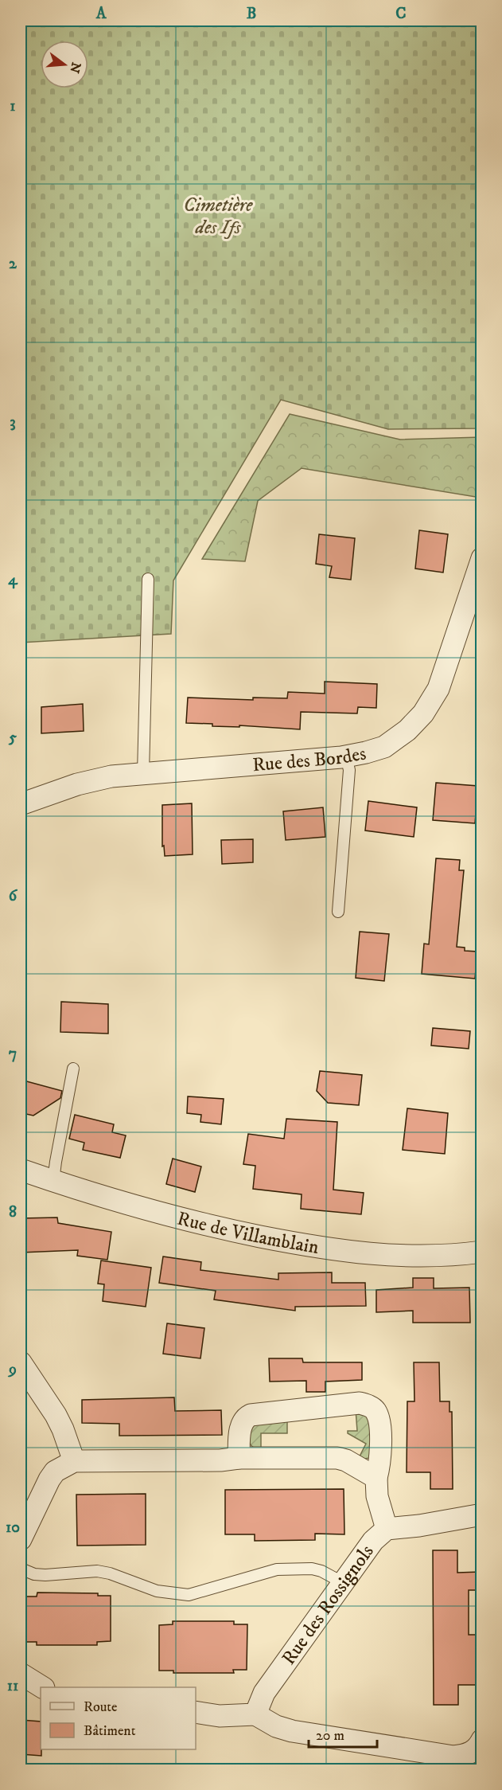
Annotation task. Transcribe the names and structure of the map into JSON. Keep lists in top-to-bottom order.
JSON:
{
  "streets": {
    "street": ["Rue des Bordes", "Rue de Villamblain", "Rue des Rossignols"]
  },
  "parks": ["Cimetière des Ifs"],
  "legend": ["Route", "Bâtiment"],
  "scale_bar": "20 m",
  "north": "right",
  "grid": {
    "columns": ["A", "B", "C"],
    "rows": [
      "1",
      "2",
      "3",
      "4",
      "5",
      "6",
      "7",
      "8",
      "9",
      "10",
      "11"
    ]
  }
}
